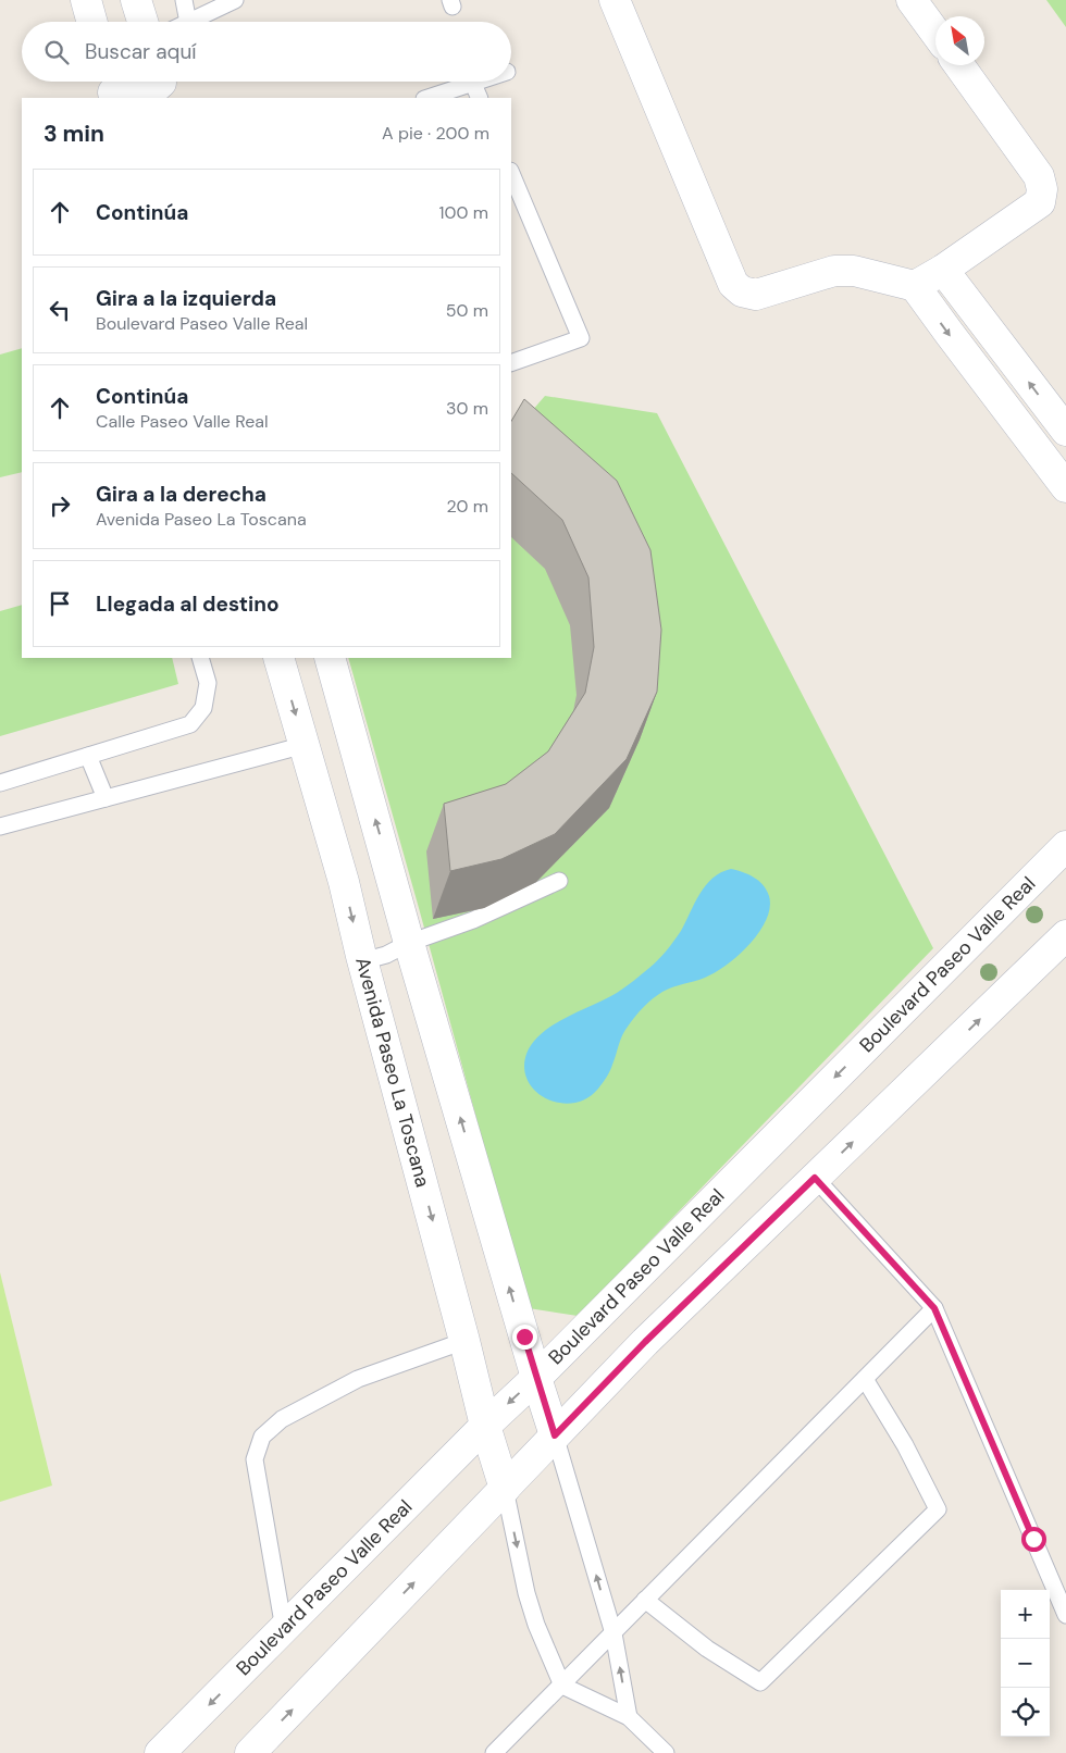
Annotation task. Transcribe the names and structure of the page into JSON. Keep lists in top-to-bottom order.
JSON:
{
  "streets": {
    "street": ["Boulevard Paseo Valle Real", "Avenida Paseo La Toscana"]
  },
  "crossings": [
    ["Boulevard Paseo Valle Real", "Avenida Paseo La Toscana"]
  ],
  "north": "top left",
  "page": {
    "search": "Buscar aquí",
    "heading": ["3 min", "A pie · 200 m"],
    "list": [
      ["Continúa", "100 m"],
      ["Gira a la izquierda", "Boulevard Paseo Valle Real", "50 m"],
      ["Continúa", "Calle Paseo Valle Real", "30 m"],
      ["Gira a la derecha", "Avenida Paseo La Toscana", "20 m"],
      "Llegada al destino"
    ],
    "map_buttons": ["+", "−"]
  }
}
